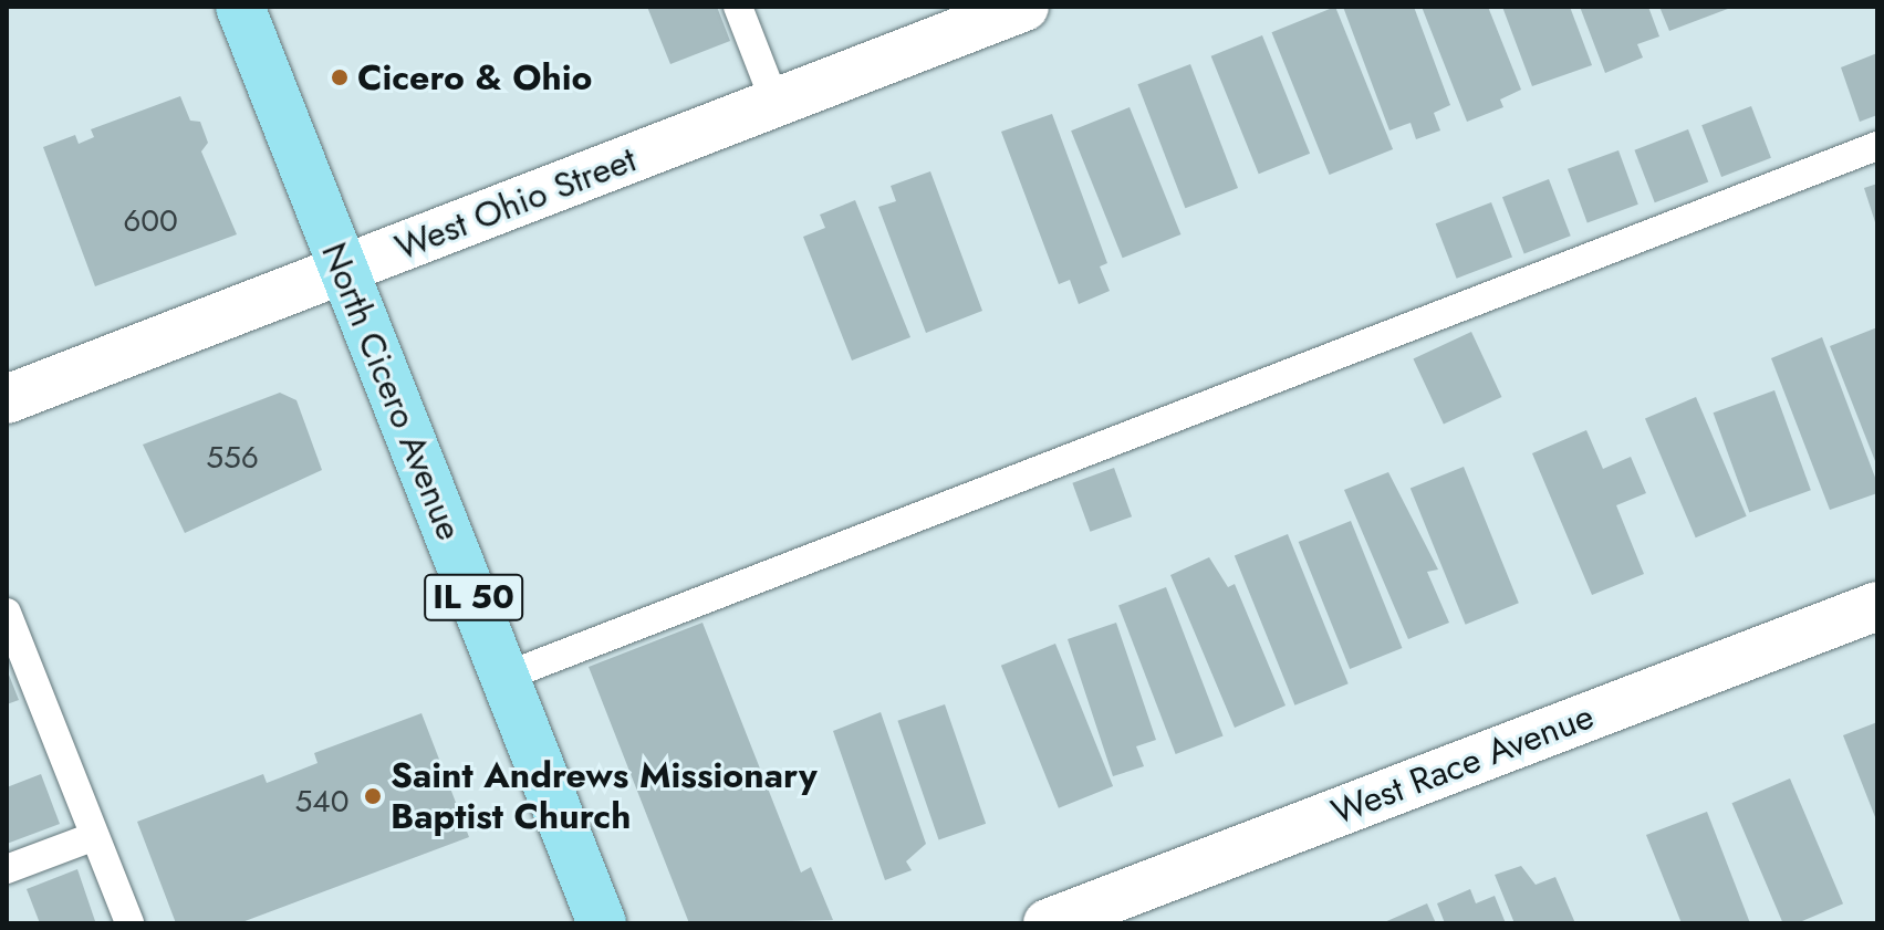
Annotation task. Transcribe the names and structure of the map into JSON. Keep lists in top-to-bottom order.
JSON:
{
  "streets": {
    "main road": ["North Cicero Avenue", "IL 50"],
    "street": ["West Ohio Street", "West Race Avenue"]
  },
  "crossings": [
    ["West Ohio Street", "North Cicero Avenue"]
  ],
  "places": ["Cicero & Ohio", "Saint Andrews Missionary Baptist Church"],
  "house_numbers": ["600", "556", "540"]
}
